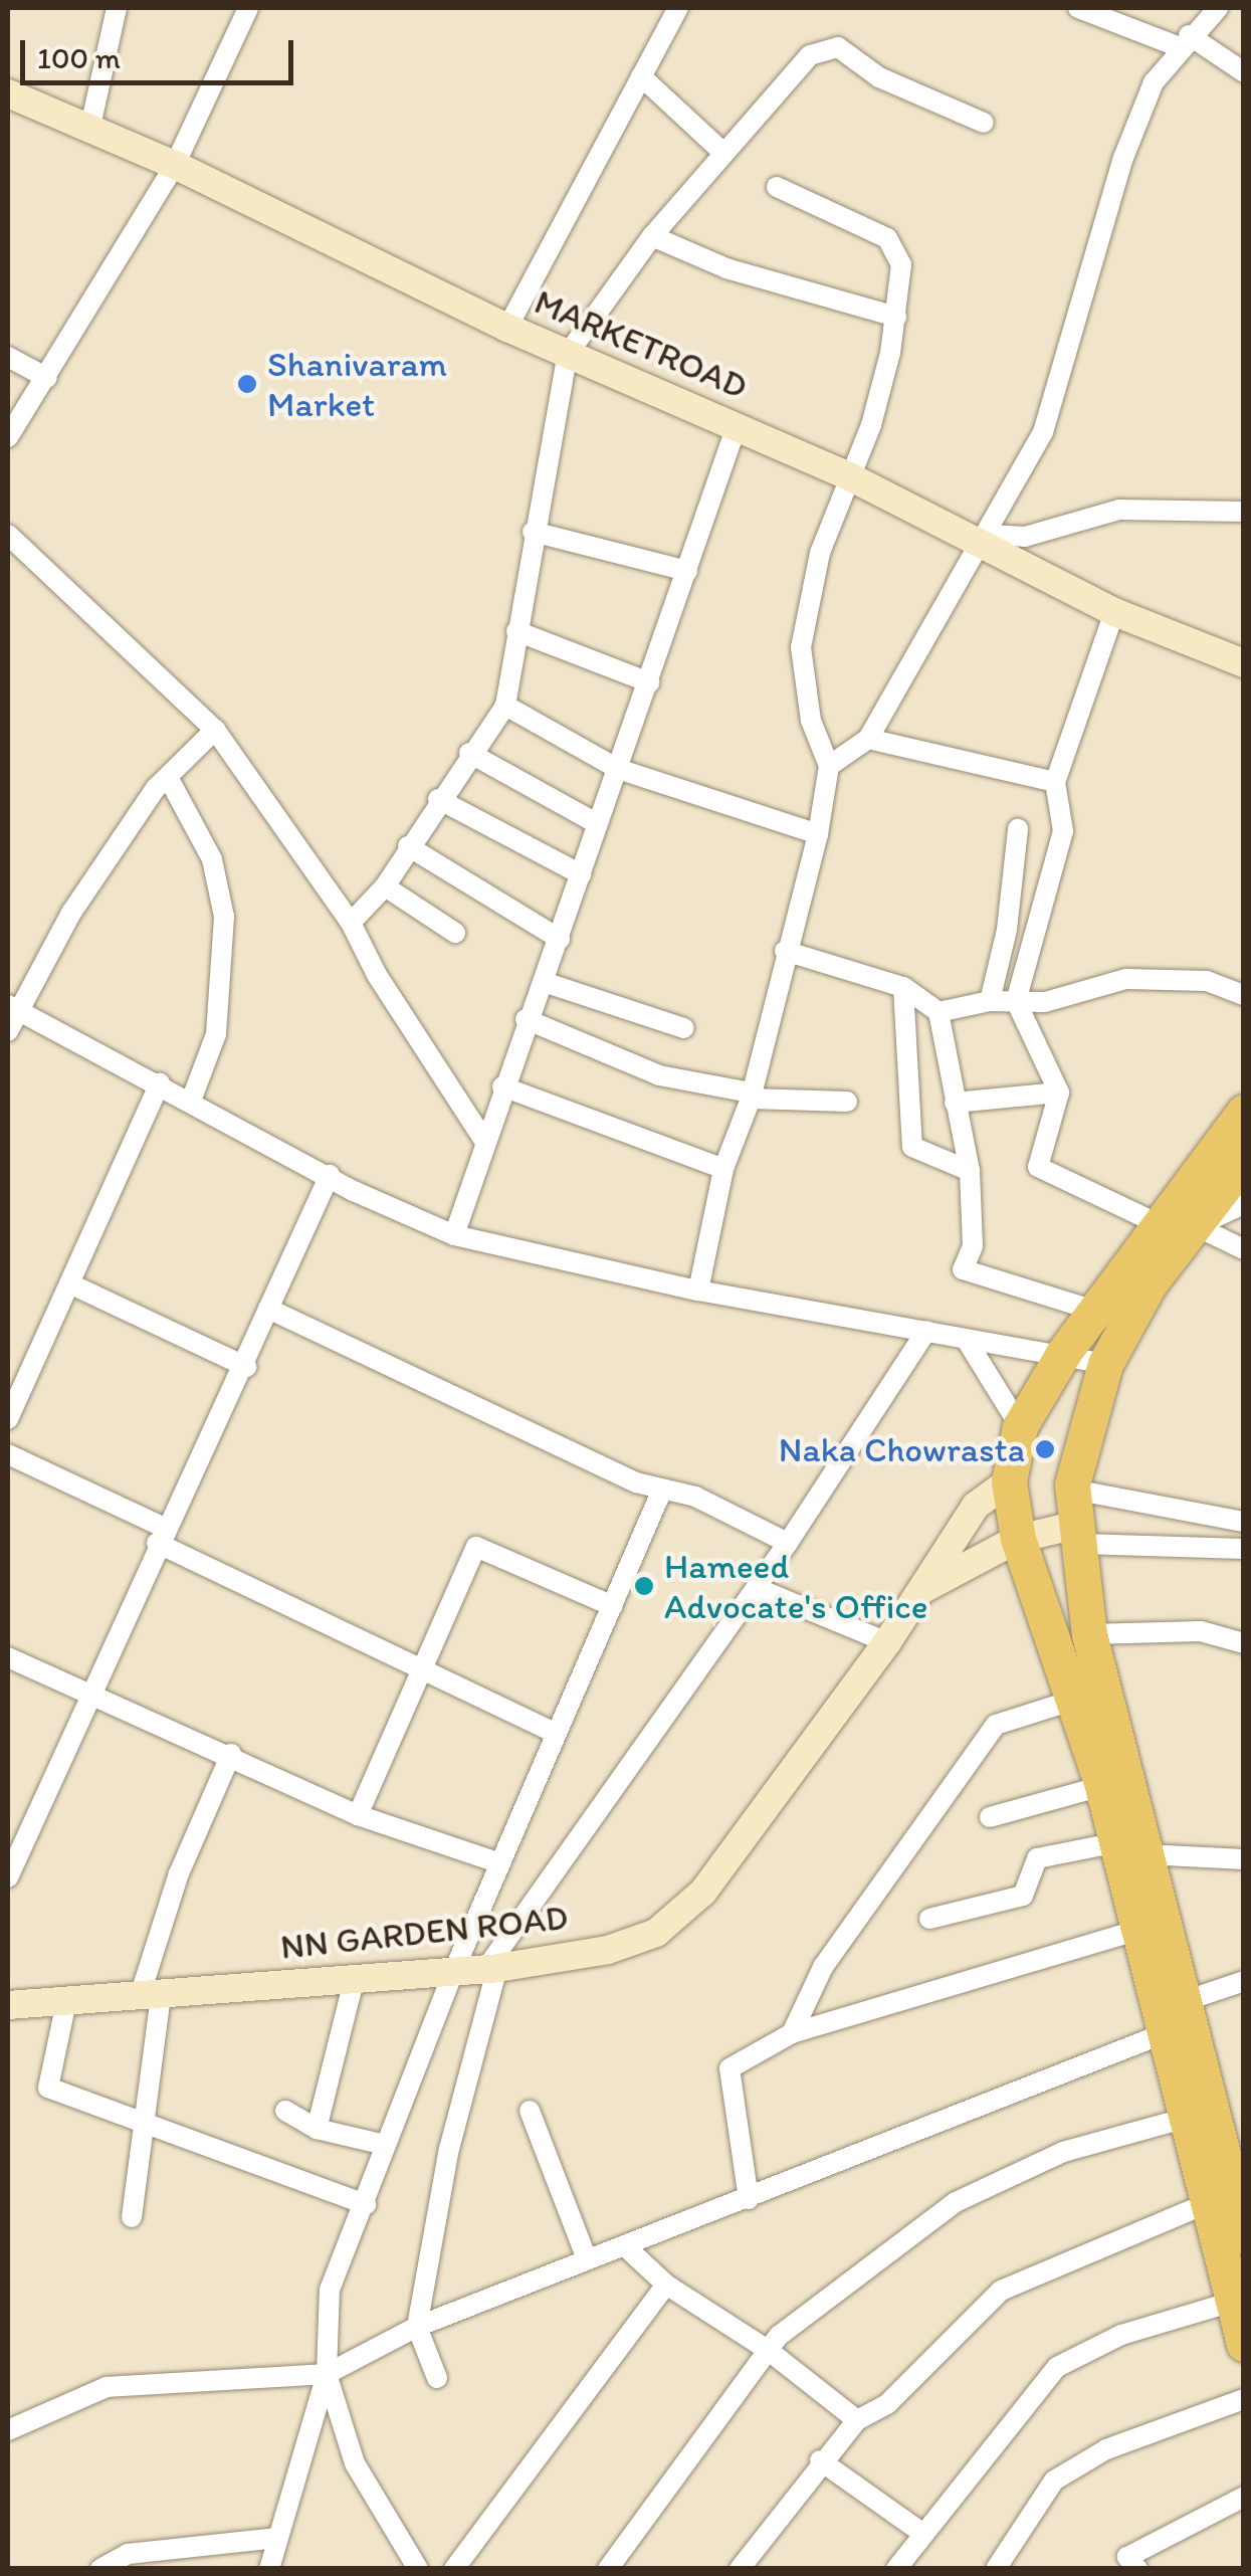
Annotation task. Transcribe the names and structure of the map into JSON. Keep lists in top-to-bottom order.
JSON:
{
  "streets": {
    "street": ["MARKETROAD", "NN GARDEN ROAD"]
  },
  "places": ["Shanivaram Market", "Naka Chowrasta", "Hameed Advocate's Office"],
  "scale_bar": "100 m"
}
